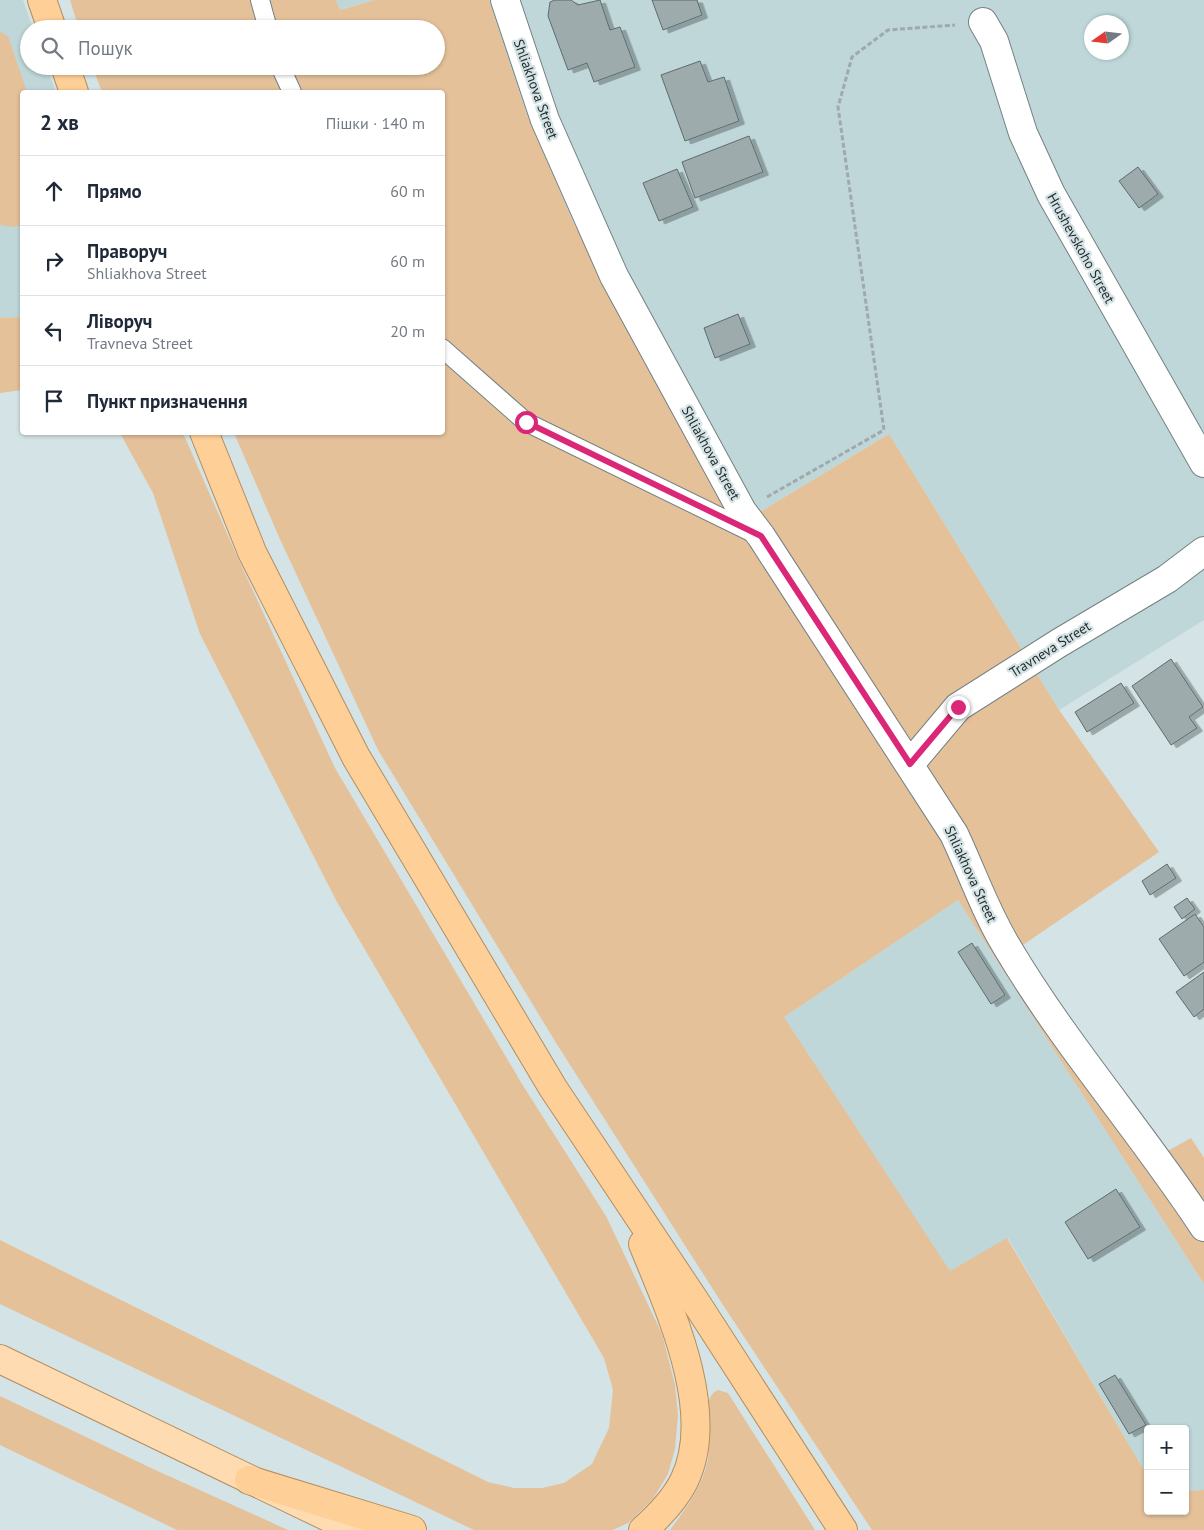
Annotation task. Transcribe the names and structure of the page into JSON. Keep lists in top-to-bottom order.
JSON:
{
  "streets": {
    "street": ["Shliakhova Street", "Hrushevskoho Street", "Travneva Street"]
  },
  "crossings": [
    ["Shliakhova Street", "Travneva Street"]
  ],
  "north": "left",
  "page": {
    "search": "Пошук",
    "heading": ["2 хв", "Пішки · 140 m"],
    "list": [
      ["Прямо", "60 m"],
      ["Праворуч", "Shliakhova Street", "60 m"],
      ["Ліворуч", "Travneva Street", "20 m"],
      "Пункт призначення"
    ],
    "map_buttons": ["+", "−"]
  }
}
